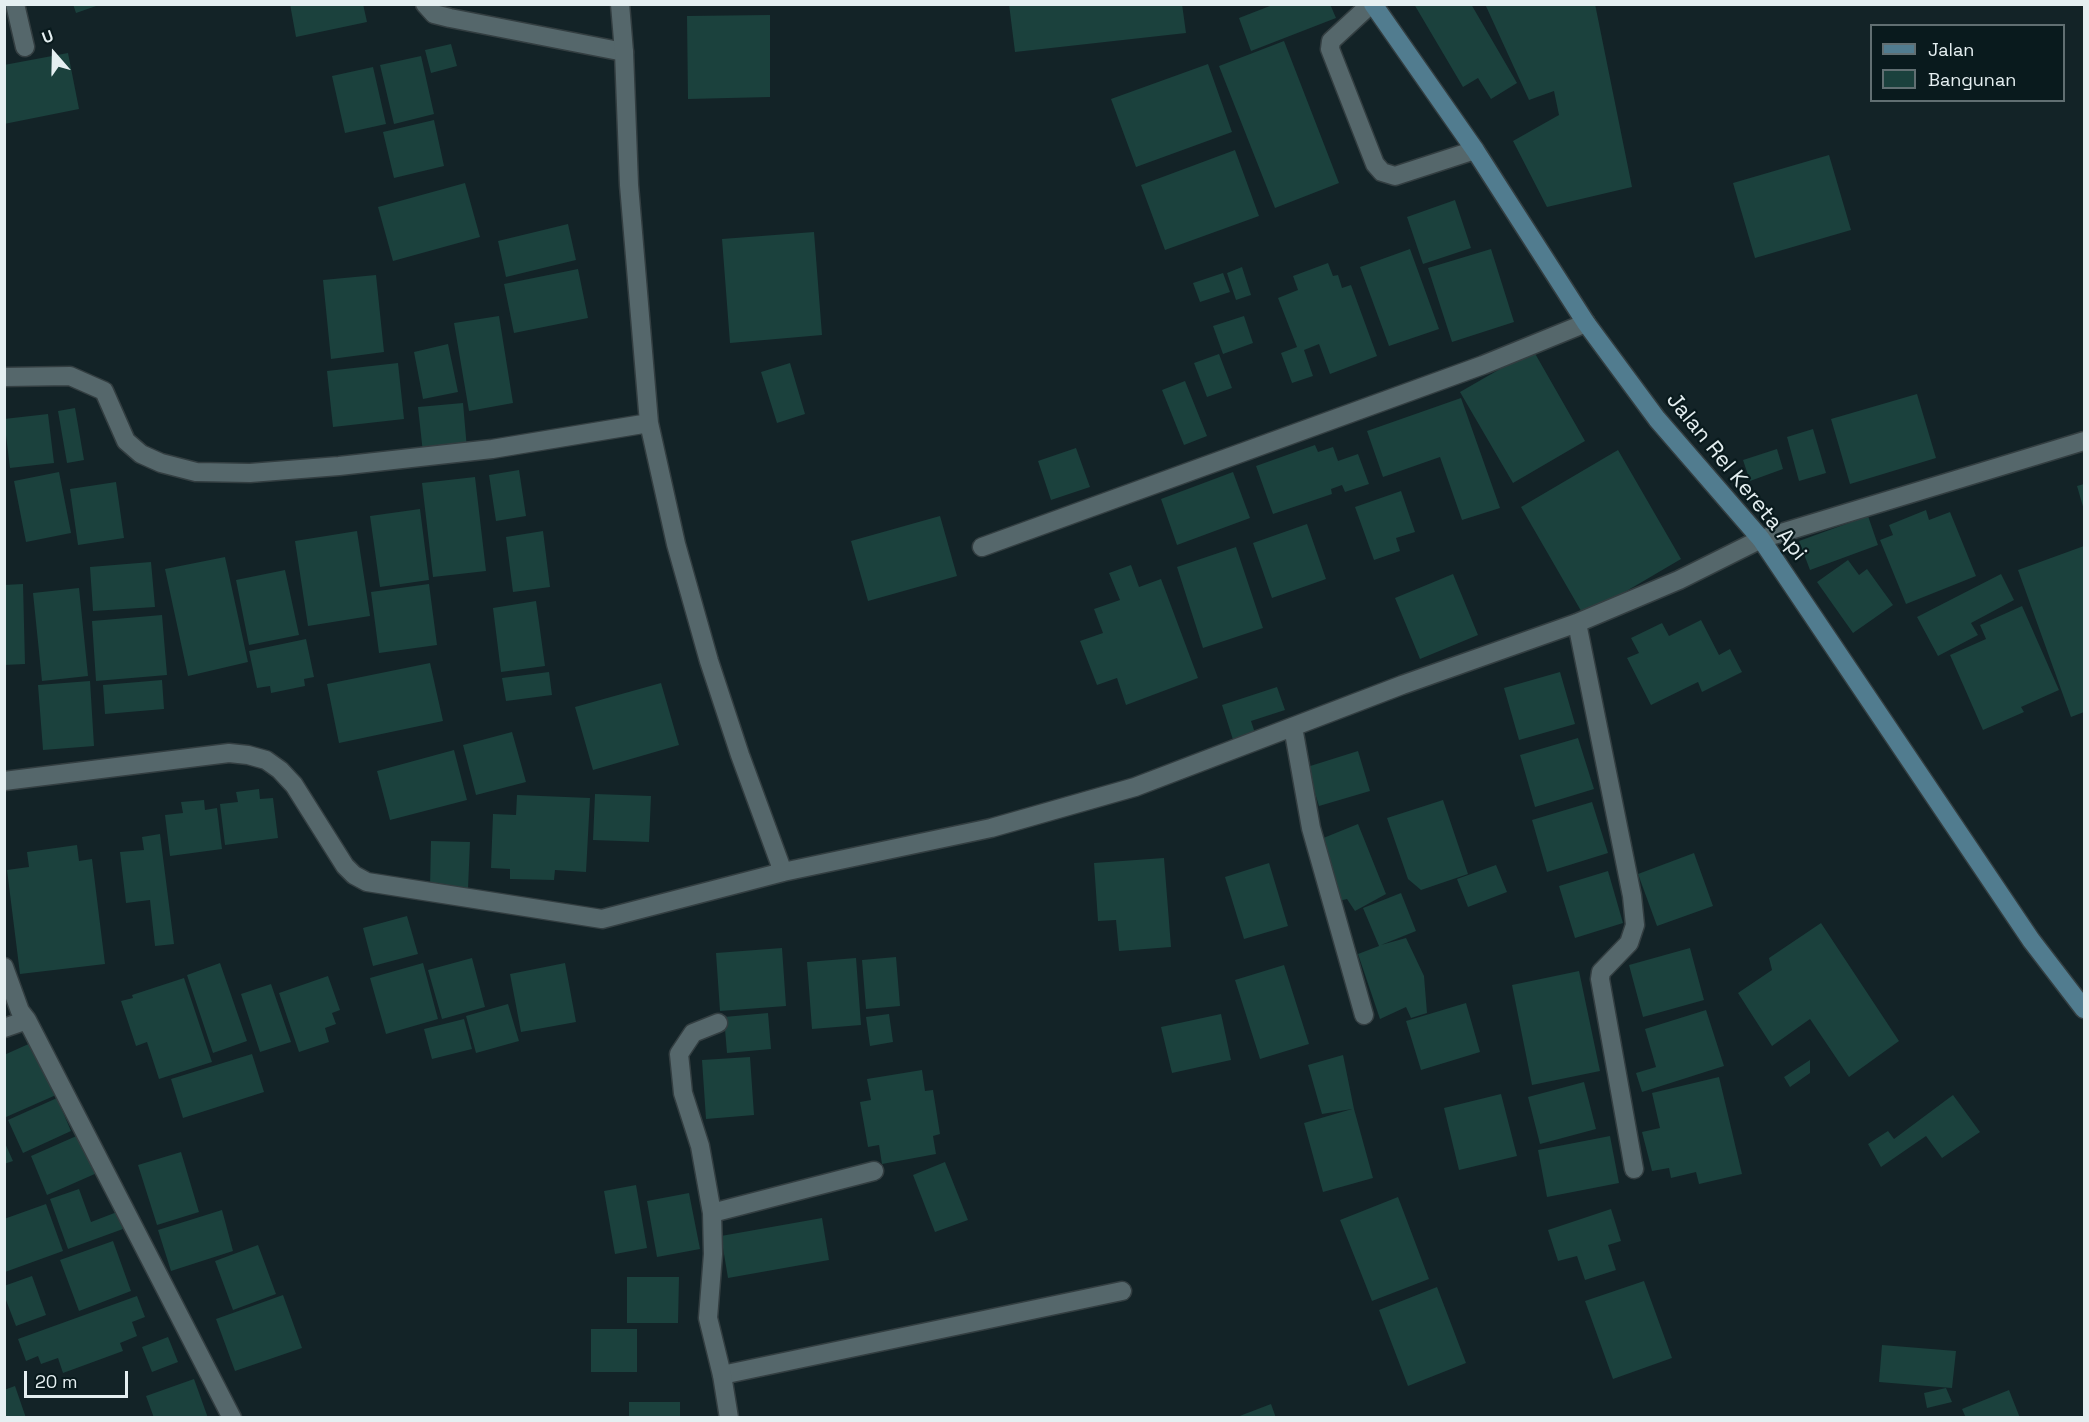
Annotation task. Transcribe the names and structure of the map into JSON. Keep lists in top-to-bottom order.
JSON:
{
  "streets": {
    "main road": ["Jalan Rel Kereta Api"]
  },
  "legend": ["Jalan", "Bangunan"],
  "scale_bar": "20 m",
  "north": "top"
}
